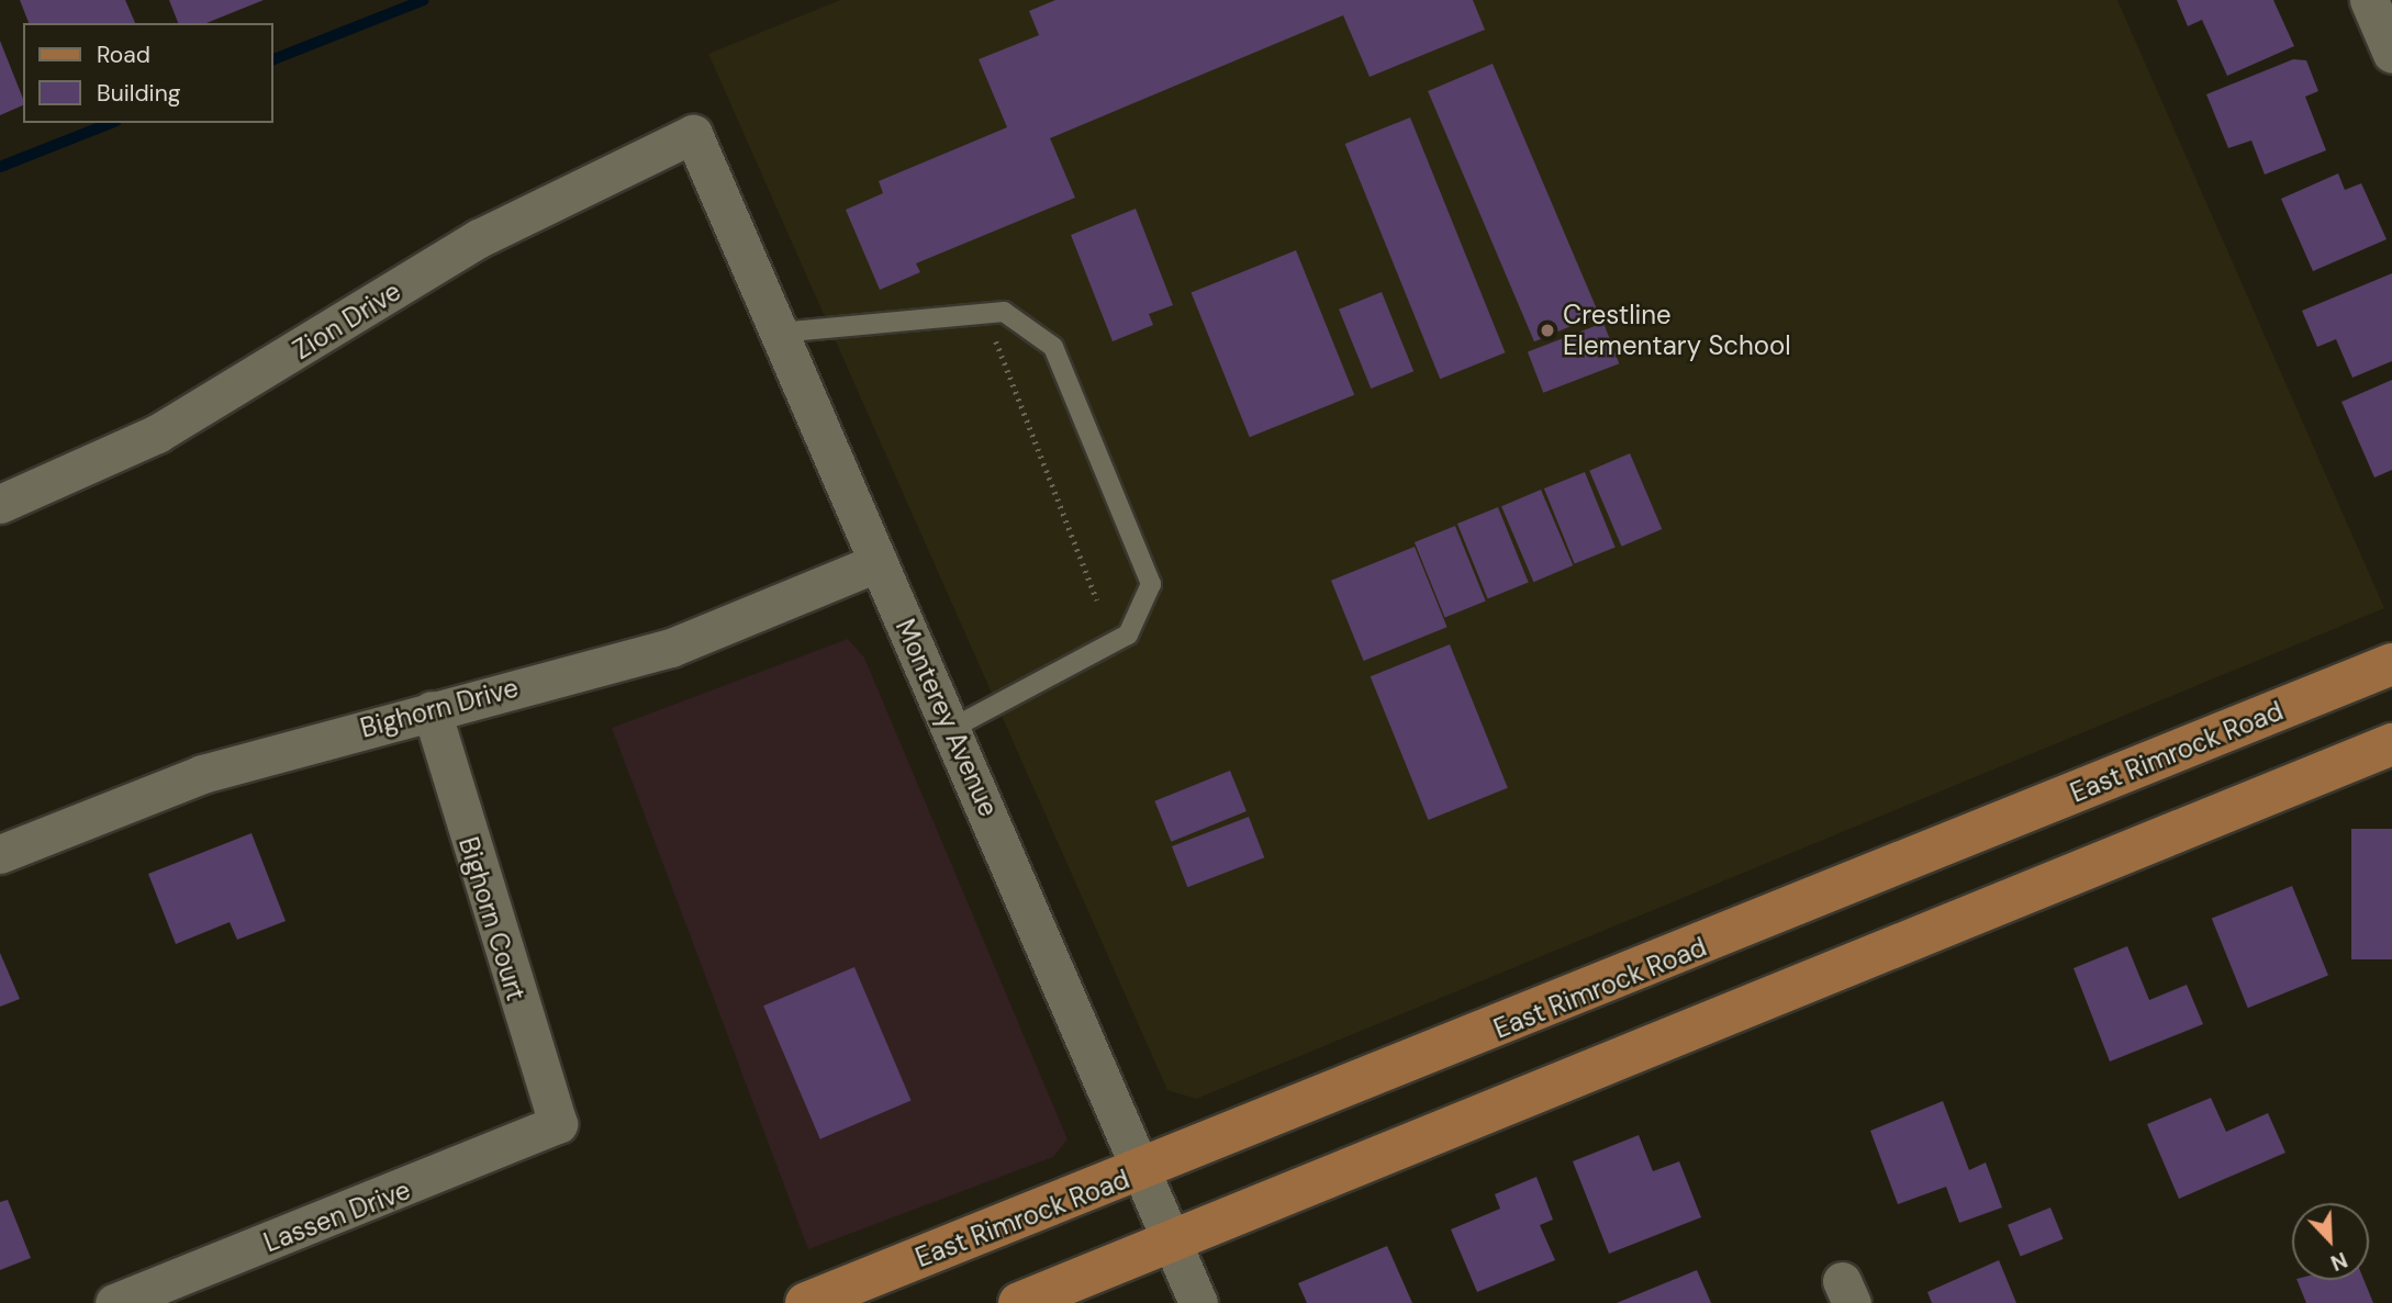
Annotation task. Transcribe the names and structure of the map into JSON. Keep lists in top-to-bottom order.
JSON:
{
  "streets": {
    "main road": ["East Rimrock Road"],
    "street": [
      "Zion Drive",
      "Bighorn Drive",
      "Monterey Avenue",
      "Bighorn Court",
      "Lassen Drive"
    ]
  },
  "crossings": [
    ["Zion Drive", "Monterey Avenue"],
    ["Bighorn Drive", "Monterey Avenue"],
    ["Bighorn Drive", "Bighorn Court"],
    ["Monterey Avenue", "East Rimrock Road"],
    ["Bighorn Court", "Lassen Drive"]
  ],
  "places": ["Crestline Elementary School"],
  "legend": ["Road", "Building"],
  "north": "bottom right"
}
